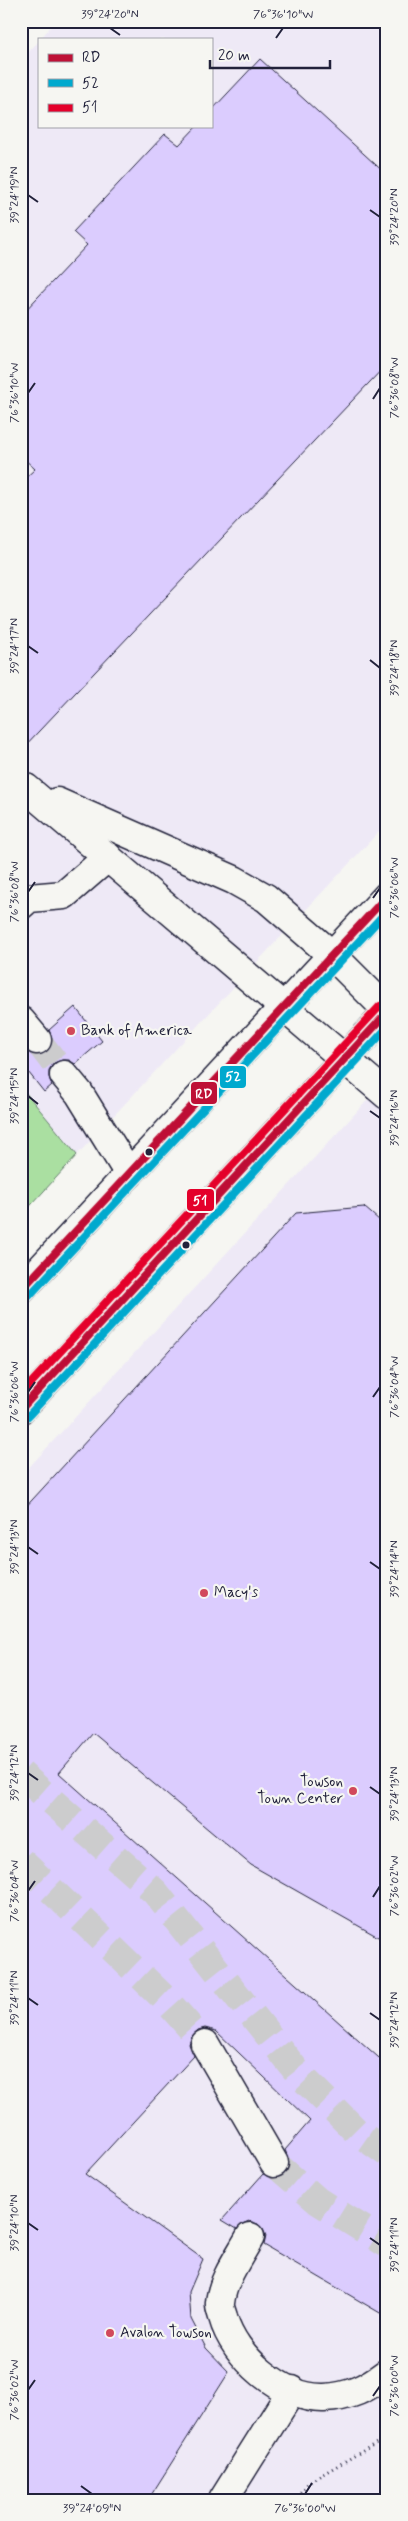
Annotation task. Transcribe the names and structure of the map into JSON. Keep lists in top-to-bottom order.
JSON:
{
  "places": [
    "Bank of America",
    "Macy's",
    "Towson Town Center",
    "Avalon Towson"
  ],
  "lines": ["transit line RD", "transit line 52", "transit line 51"],
  "legend": ["RD", "52", "51"],
  "scale_bar": "20 m",
  "coordinates": [
    "39°24'20\"N",
    "76°36'10\"W",
    "39°24'19\"N",
    "76°36'08\"W",
    "39°24'17\"N",
    "39°24'18\"N",
    "76°36'06\"W",
    "39°24'15\"N",
    "39°24'16\"N",
    "76°36'04\"W",
    "39°24'13\"N",
    "39°24'14\"N",
    "39°24'12\"N",
    "76°36'02\"W",
    "39°24'11\"N",
    "39°24'10\"N",
    "76°36'00\"W",
    "39°24'09\"N"
  ]
}
